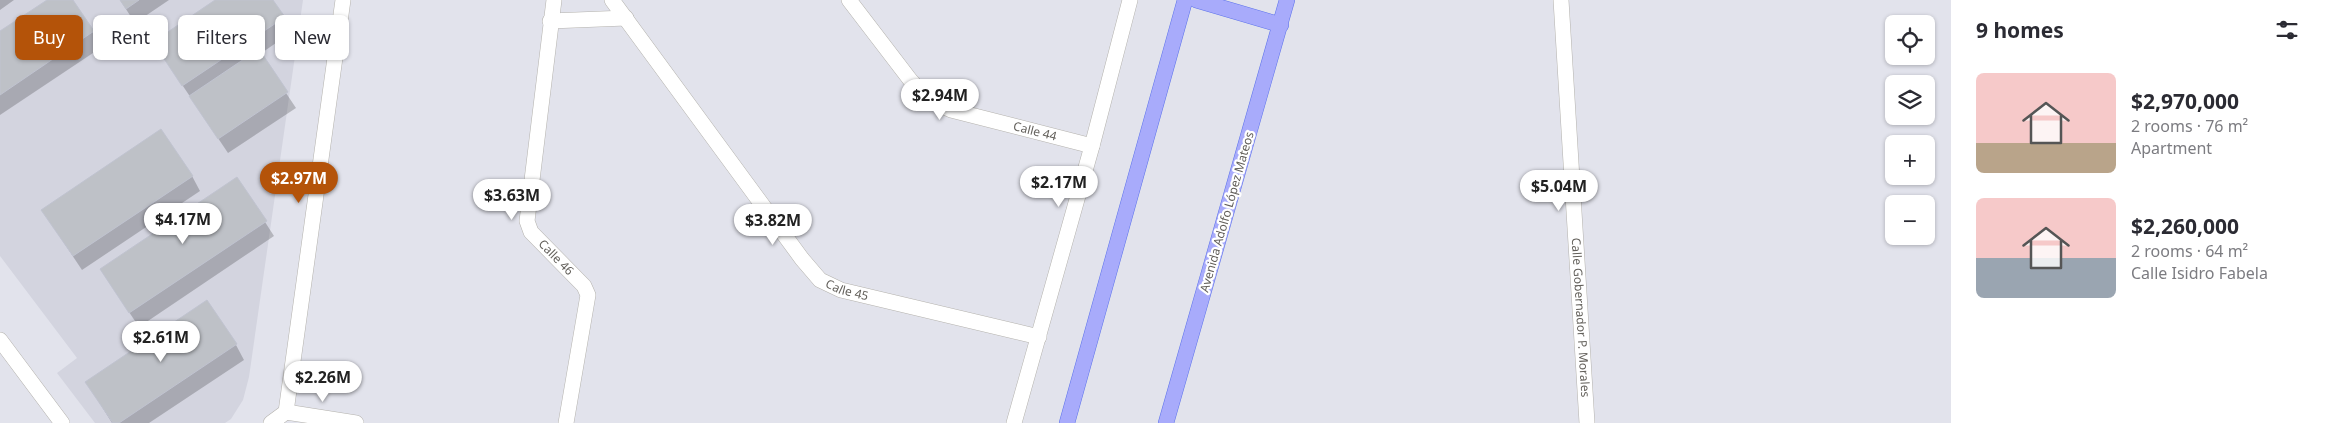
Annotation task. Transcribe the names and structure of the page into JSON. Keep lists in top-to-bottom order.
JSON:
{
  "streets": {
    "main road": ["Avenida Adolfo López Mateos"],
    "street": [
      "Calle 44",
      "Calle 46",
      "Calle 45",
      "Calle Gobernador P. Morales"
    ]
  },
  "page": {
    "heading": "9 homes",
    "map_buttons": ["+", "−"],
    "chip": [
      "Buy",
      "Rent",
      "Filters",
      "New"
    ],
    "list": [
      {
        "name": "$2,970,000",
        "note": "2 rooms · 76 m² · Apartment"
      },
      {
        "name": "$2,260,000",
        "note": "2 rooms · 64 m² · Calle Isidro Fabela"
      }
    ],
    "price": [
      "$2.94M",
      "$2.97M",
      "$2.17M",
      "$5.04M",
      "$3.63M",
      "$4.17M",
      "$3.82M",
      "$2.61M",
      "$2.26M"
    ]
  }
}
